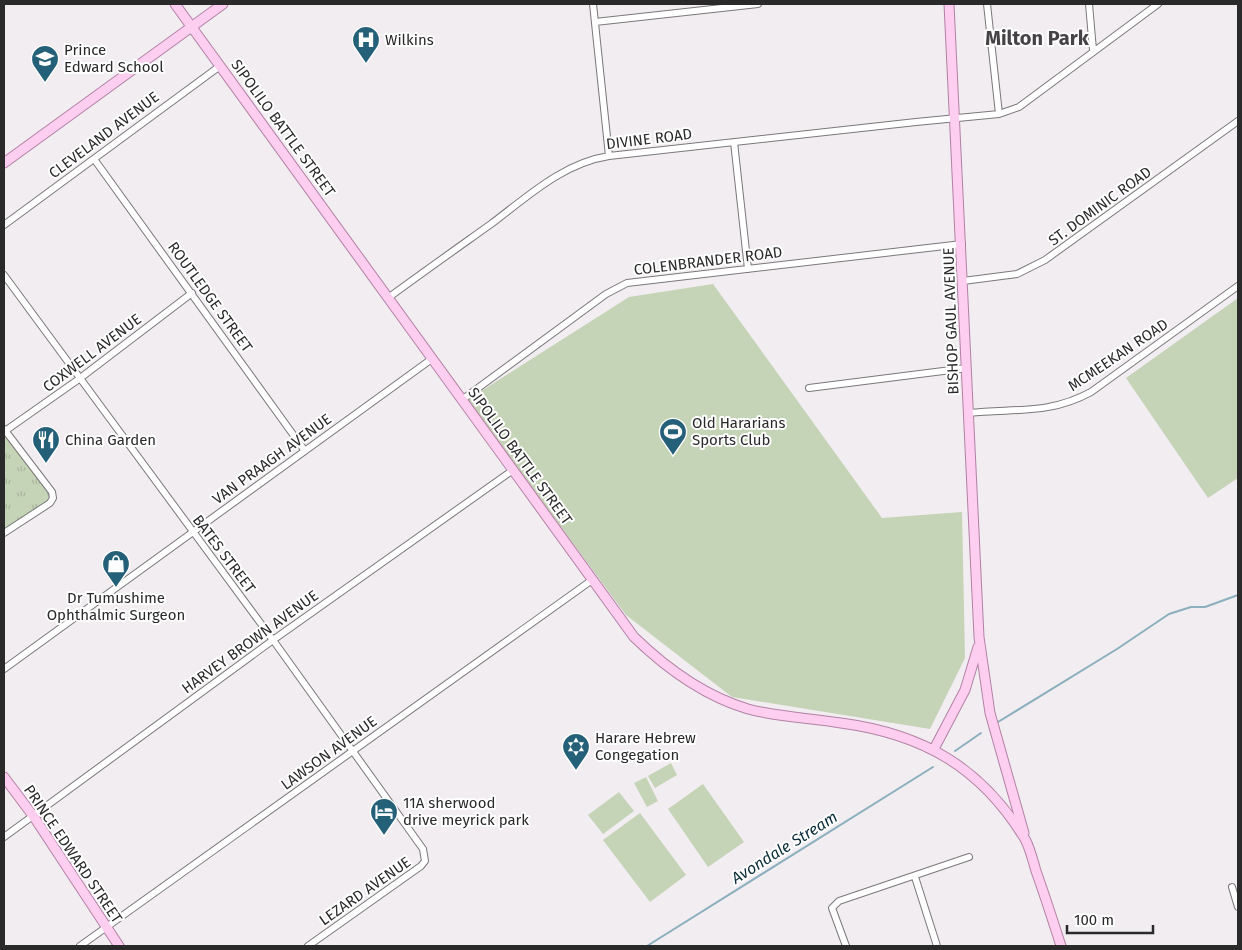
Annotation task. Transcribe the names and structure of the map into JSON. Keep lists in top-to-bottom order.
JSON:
{
  "streets": {
    "main road": ["SIPOLILO BATTLE STREET", "BISHOP GAUL AVENUE", "PRINCE EDWARD STREET"],
    "street": [
      "CLEVELAND AVENUE",
      "DIVINE ROAD",
      "ST. DOMINIC ROAD",
      "COLENBRANDER ROAD",
      "ROUTLEDGE STREET",
      "COXWELL AVENUE",
      "MCMEEKAN ROAD",
      "VAN PRAAGH AVENUE",
      "BATES STREET",
      "HARVEY BROWN AVENUE",
      "LAWSON AVENUE",
      "LEZARD AVENUE"
    ]
  },
  "crossings": [
    ["SIPOLILO BATTLE STREET", "CLEVELAND AVENUE"],
    ["SIPOLILO BATTLE STREET", "DIVINE ROAD"],
    ["SIPOLILO BATTLE STREET", "COLENBRANDER ROAD"],
    ["SIPOLILO BATTLE STREET", "VAN PRAAGH AVENUE"],
    ["SIPOLILO BATTLE STREET", "HARVEY BROWN AVENUE"],
    ["SIPOLILO BATTLE STREET", "LAWSON AVENUE"],
    ["CLEVELAND AVENUE", "ROUTLEDGE STREET"],
    ["DIVINE ROAD", "BISHOP GAUL AVENUE"],
    ["ST. DOMINIC ROAD", "BISHOP GAUL AVENUE"],
    ["COLENBRANDER ROAD", "BISHOP GAUL AVENUE"],
    ["ROUTLEDGE STREET", "COXWELL AVENUE"],
    ["ROUTLEDGE STREET", "VAN PRAAGH AVENUE"],
    ["BISHOP GAUL AVENUE", "MCMEEKAN ROAD"],
    ["COXWELL AVENUE", "BATES STREET"],
    ["VAN PRAAGH AVENUE", "BATES STREET"],
    ["BATES STREET", "HARVEY BROWN AVENUE"],
    ["BATES STREET", "LAWSON AVENUE"],
    ["BATES STREET", "LEZARD AVENUE"],
    ["HARVEY BROWN AVENUE", "PRINCE EDWARD STREET"],
    ["LAWSON AVENUE", "PRINCE EDWARD STREET"]
  ],
  "districts": ["Milton Park"],
  "water": ["Avondale Stream"],
  "places": {
    "hospital": ["Wilkins"],
    "school or university": ["Prince Edward School"],
    "sports": ["Old Hararians Sports Club"],
    "restaurant": ["China Garden"],
    "shop": ["Dr Tumushime Ophthalmic Surgeon"],
    "synagogue": ["Harare Hebrew Congegation"],
    "hotel": ["11A sherwood drive meyrick park"]
  },
  "scale_bar": "100 m"
}
